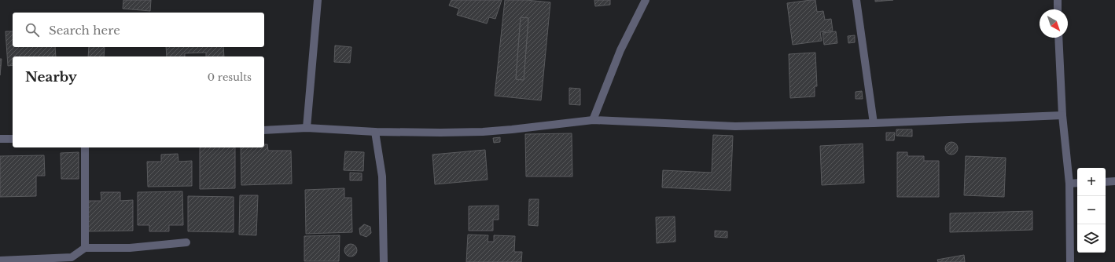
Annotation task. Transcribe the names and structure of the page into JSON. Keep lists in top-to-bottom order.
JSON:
{
  "north": "bottom right",
  "page": {
    "search": "Search here",
    "heading": ["Nearby", "0 results"],
    "map_buttons": ["+", "−"]
  }
}
